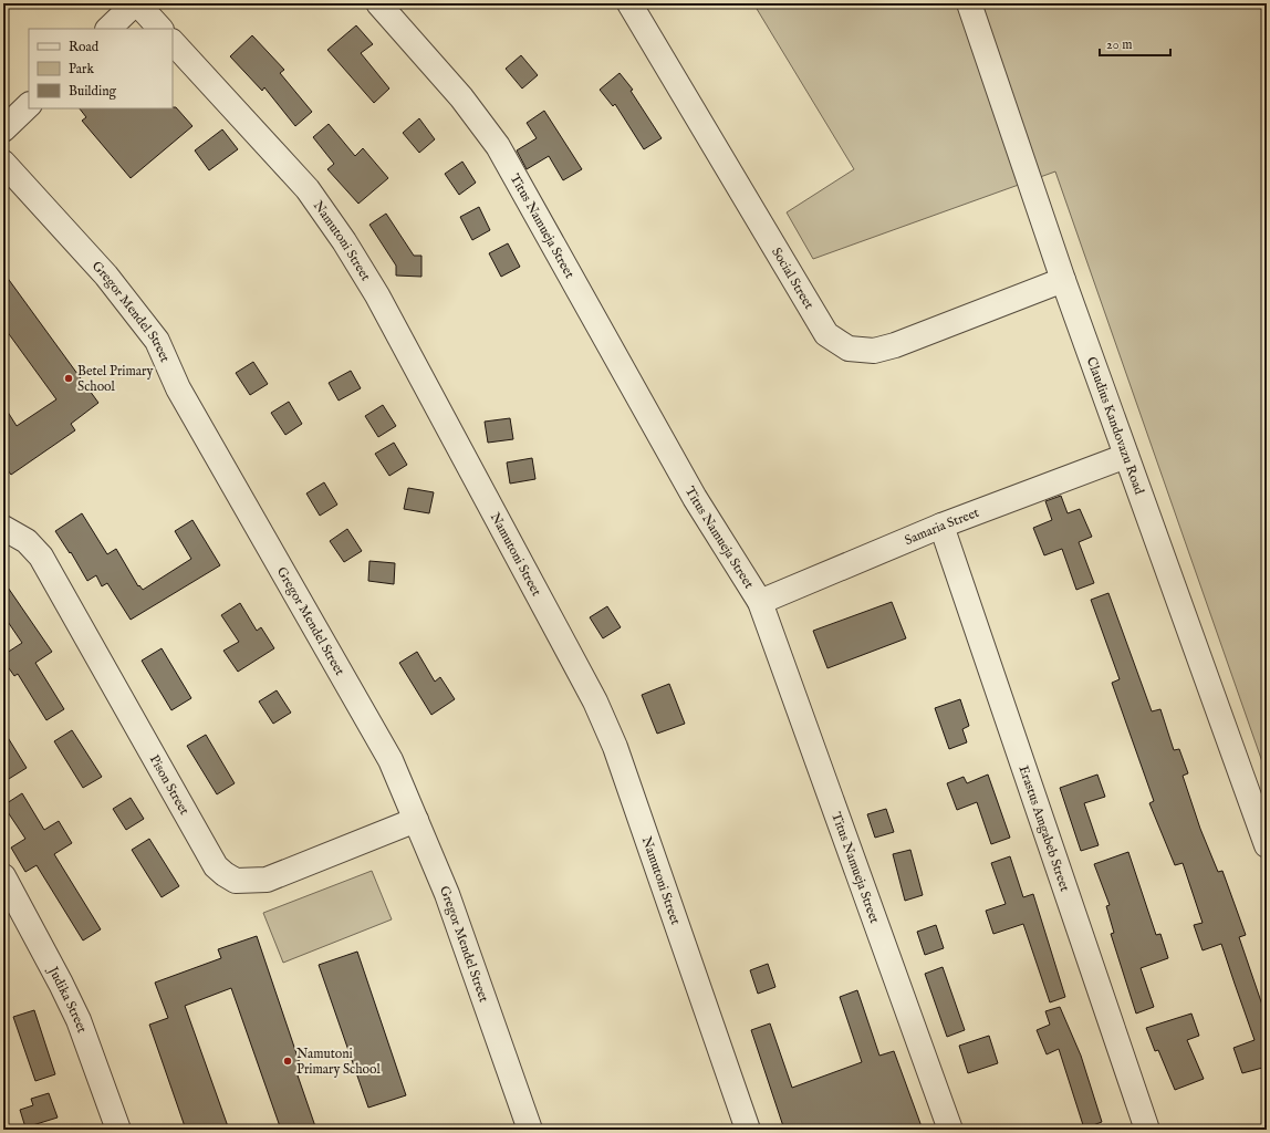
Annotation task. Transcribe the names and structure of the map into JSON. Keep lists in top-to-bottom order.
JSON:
{
  "streets": {
    "street": [
      "Titus Namueja Street",
      "Namutoni Street",
      "Social Street",
      "Gregor Mendel Street",
      "Claudius Kandovazu Road",
      "Samaria Street",
      "Pison Street",
      "Erastus Amgabeb Street",
      "Judika Street"
    ]
  },
  "crossings": [
    ["Titus Namueja Street", "Samaria Street"],
    ["Social Street", "Claudius Kandovazu Road"],
    ["Gregor Mendel Street", "Pison Street"],
    ["Claudius Kandovazu Road", "Samaria Street"],
    ["Samaria Street", "Erastus Amgabeb Street"]
  ],
  "places": ["Betel Primary School", "Namutoni Primary School"],
  "legend": ["Road", "Park", "Building"],
  "scale_bar": "20 m"
}
